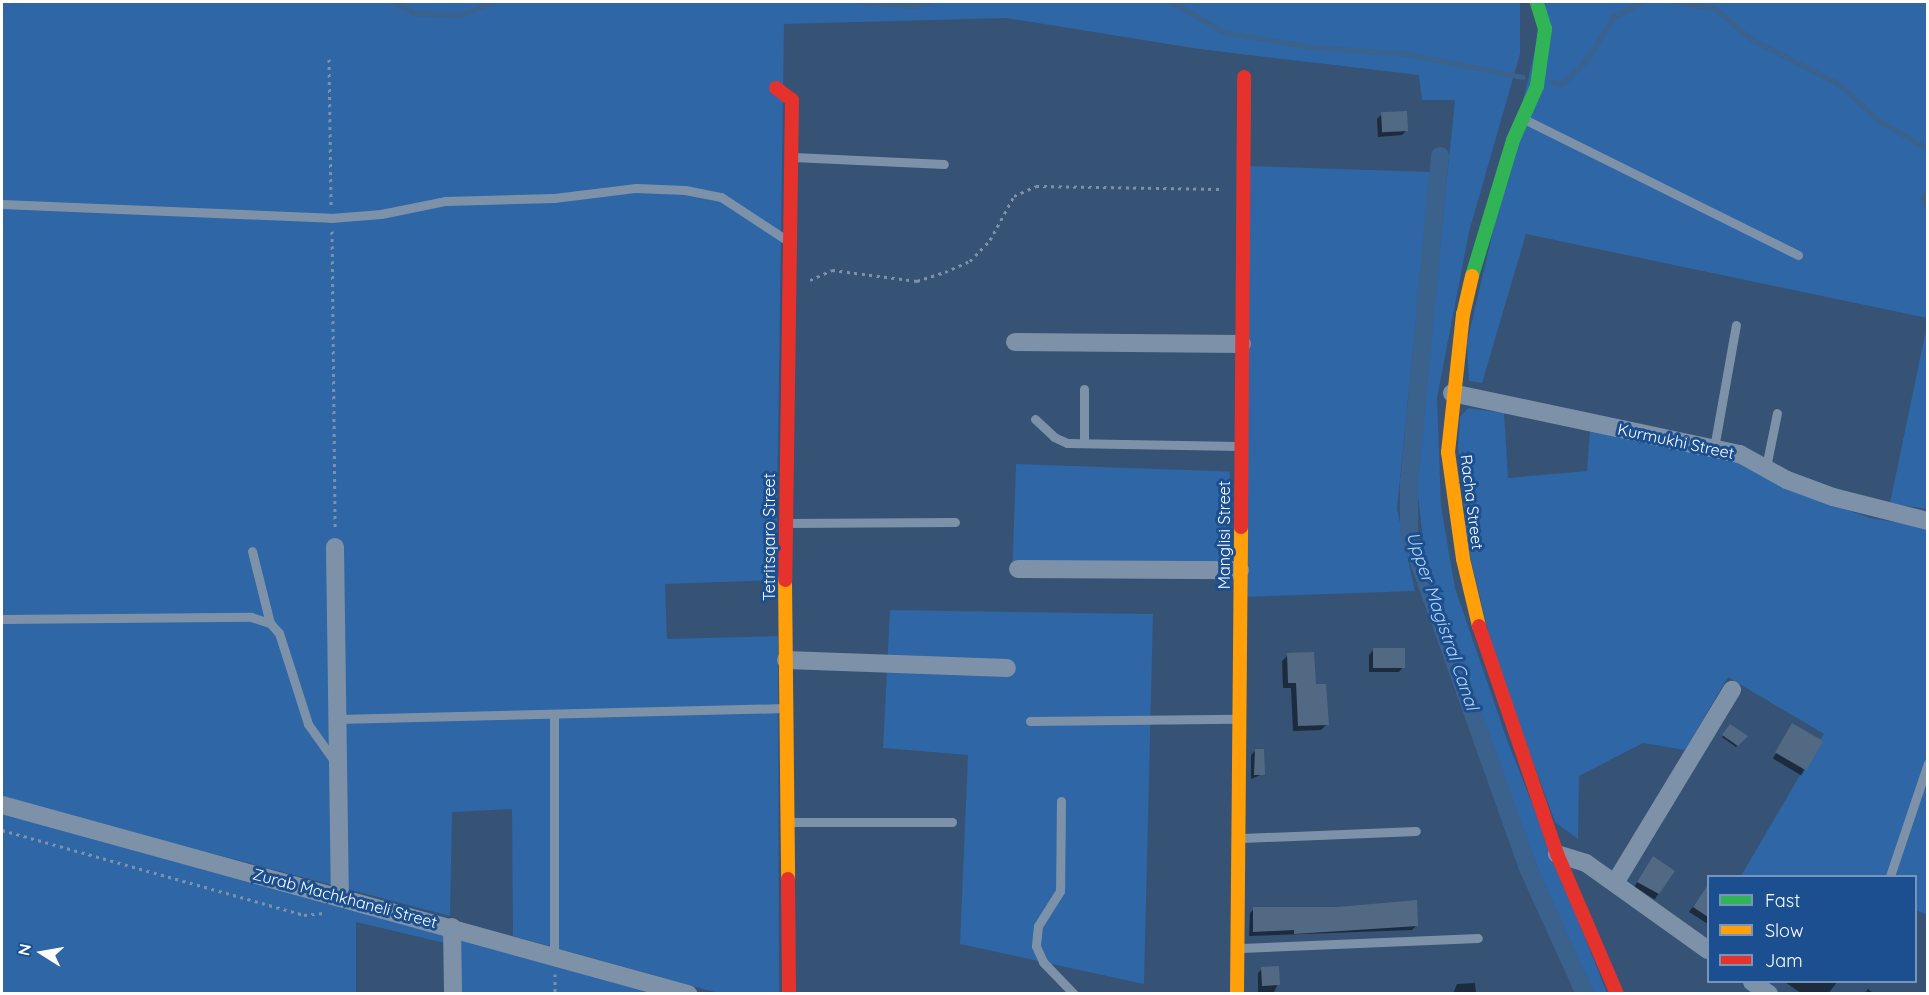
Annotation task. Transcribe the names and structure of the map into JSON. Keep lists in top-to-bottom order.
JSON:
{
  "streets": {
    "street": [
      "Kurmukhi Street",
      "Racha Street",
      "Manglisi Street",
      "Tetritsqaro Street",
      "Zurab Machkhaneli Street"
    ]
  },
  "crossings": [
    ["Kurmukhi Street", "Racha Street"]
  ],
  "water": ["Upper Magistral Canal"],
  "legend": ["Fast", "Slow", "Jam"],
  "north": "left"
}
